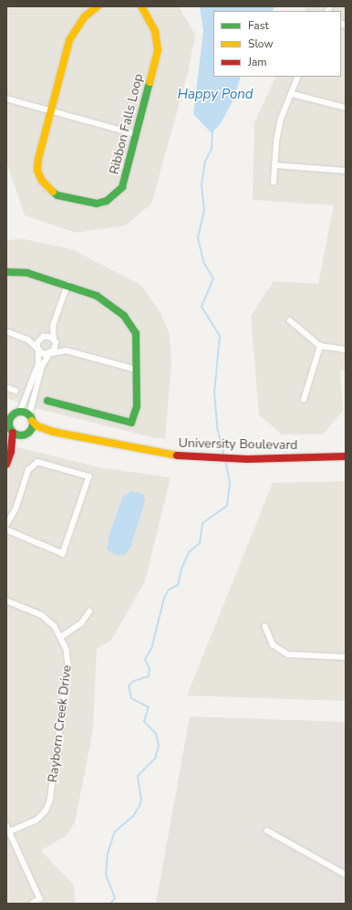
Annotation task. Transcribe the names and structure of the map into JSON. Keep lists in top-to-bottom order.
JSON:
{
  "streets": {
    "street": ["Ribbon Falls Loop", "University Boulevard", "Rayborn Creek Drive"]
  },
  "water": ["Happy Pond"],
  "legend": ["Fast", "Slow", "Jam"]
}
